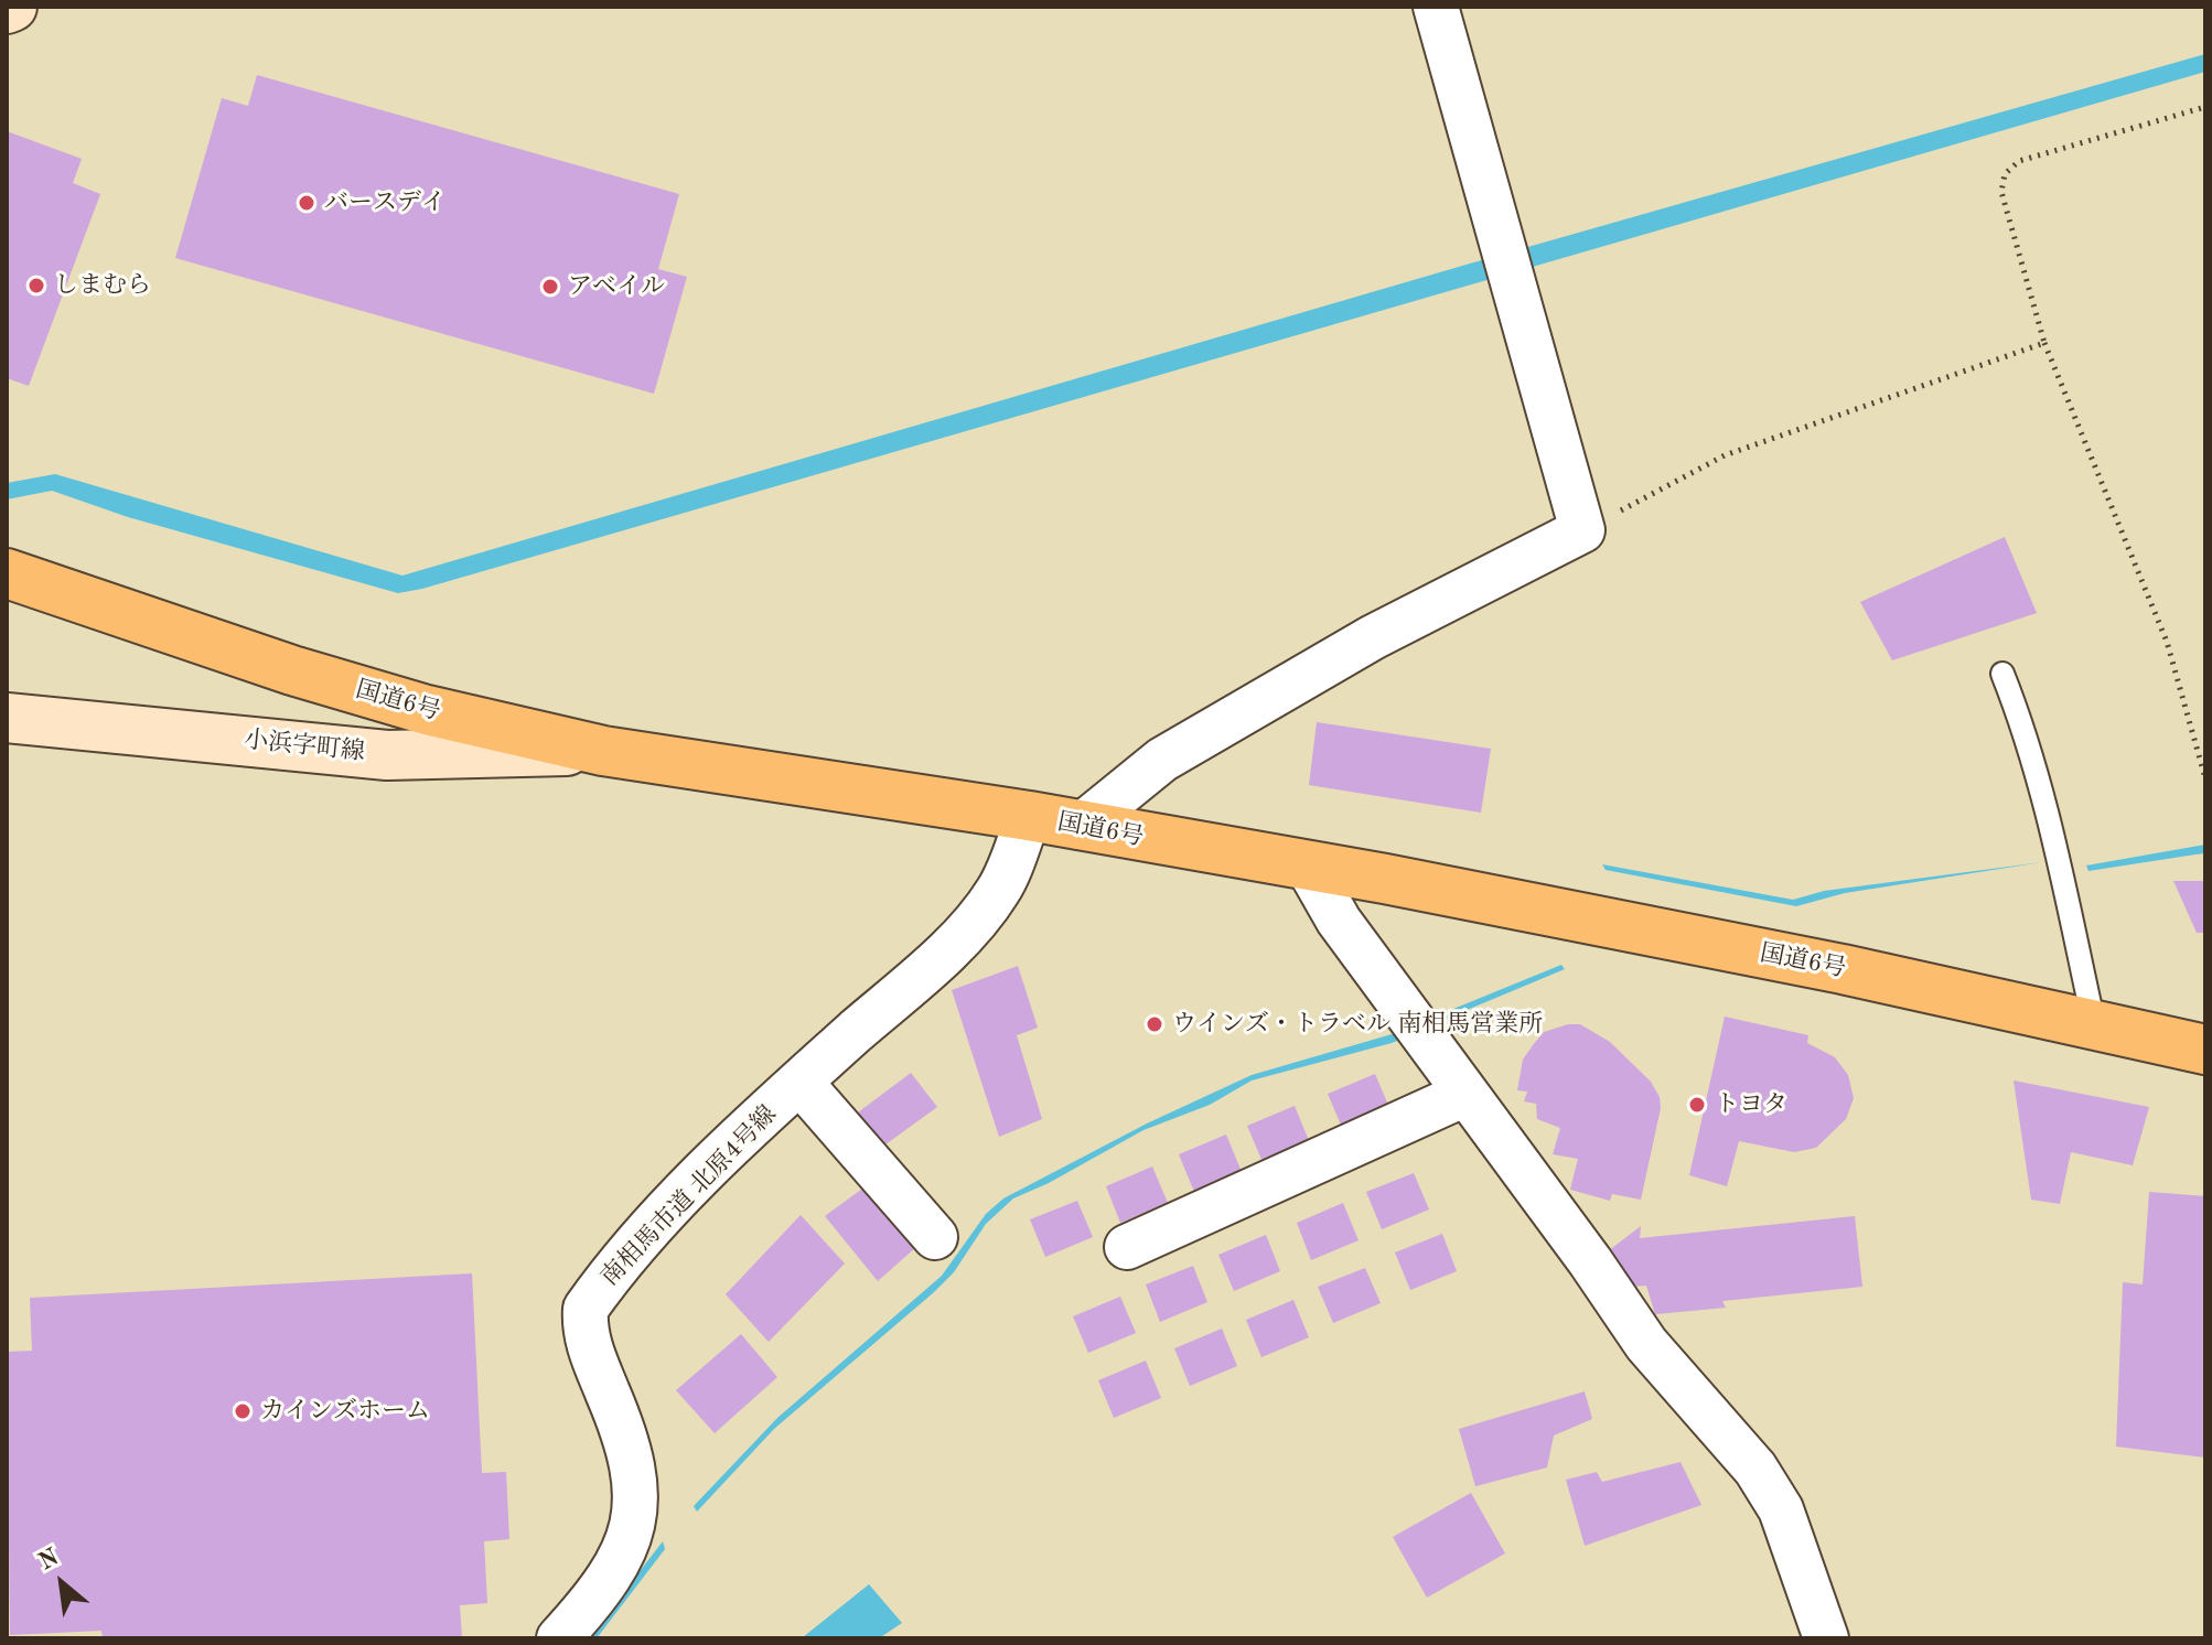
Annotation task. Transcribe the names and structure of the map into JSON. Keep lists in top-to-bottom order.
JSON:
{
  "streets": {
    "highway": ["国道6号"],
    "main road": ["小浜字町線"],
    "street": ["南相馬市道 北原4号線"]
  },
  "crossings": [
    ["国道6号", "小浜字町線"],
    ["国道6号", "南相馬市道 北原4号線"]
  ],
  "places": [
    "バースデイ",
    "しまむら",
    "アベイル",
    "ウインズ・トラベル 南相馬営業所",
    "トヨタ",
    "カインズホーム"
  ],
  "north": "top left"
}
